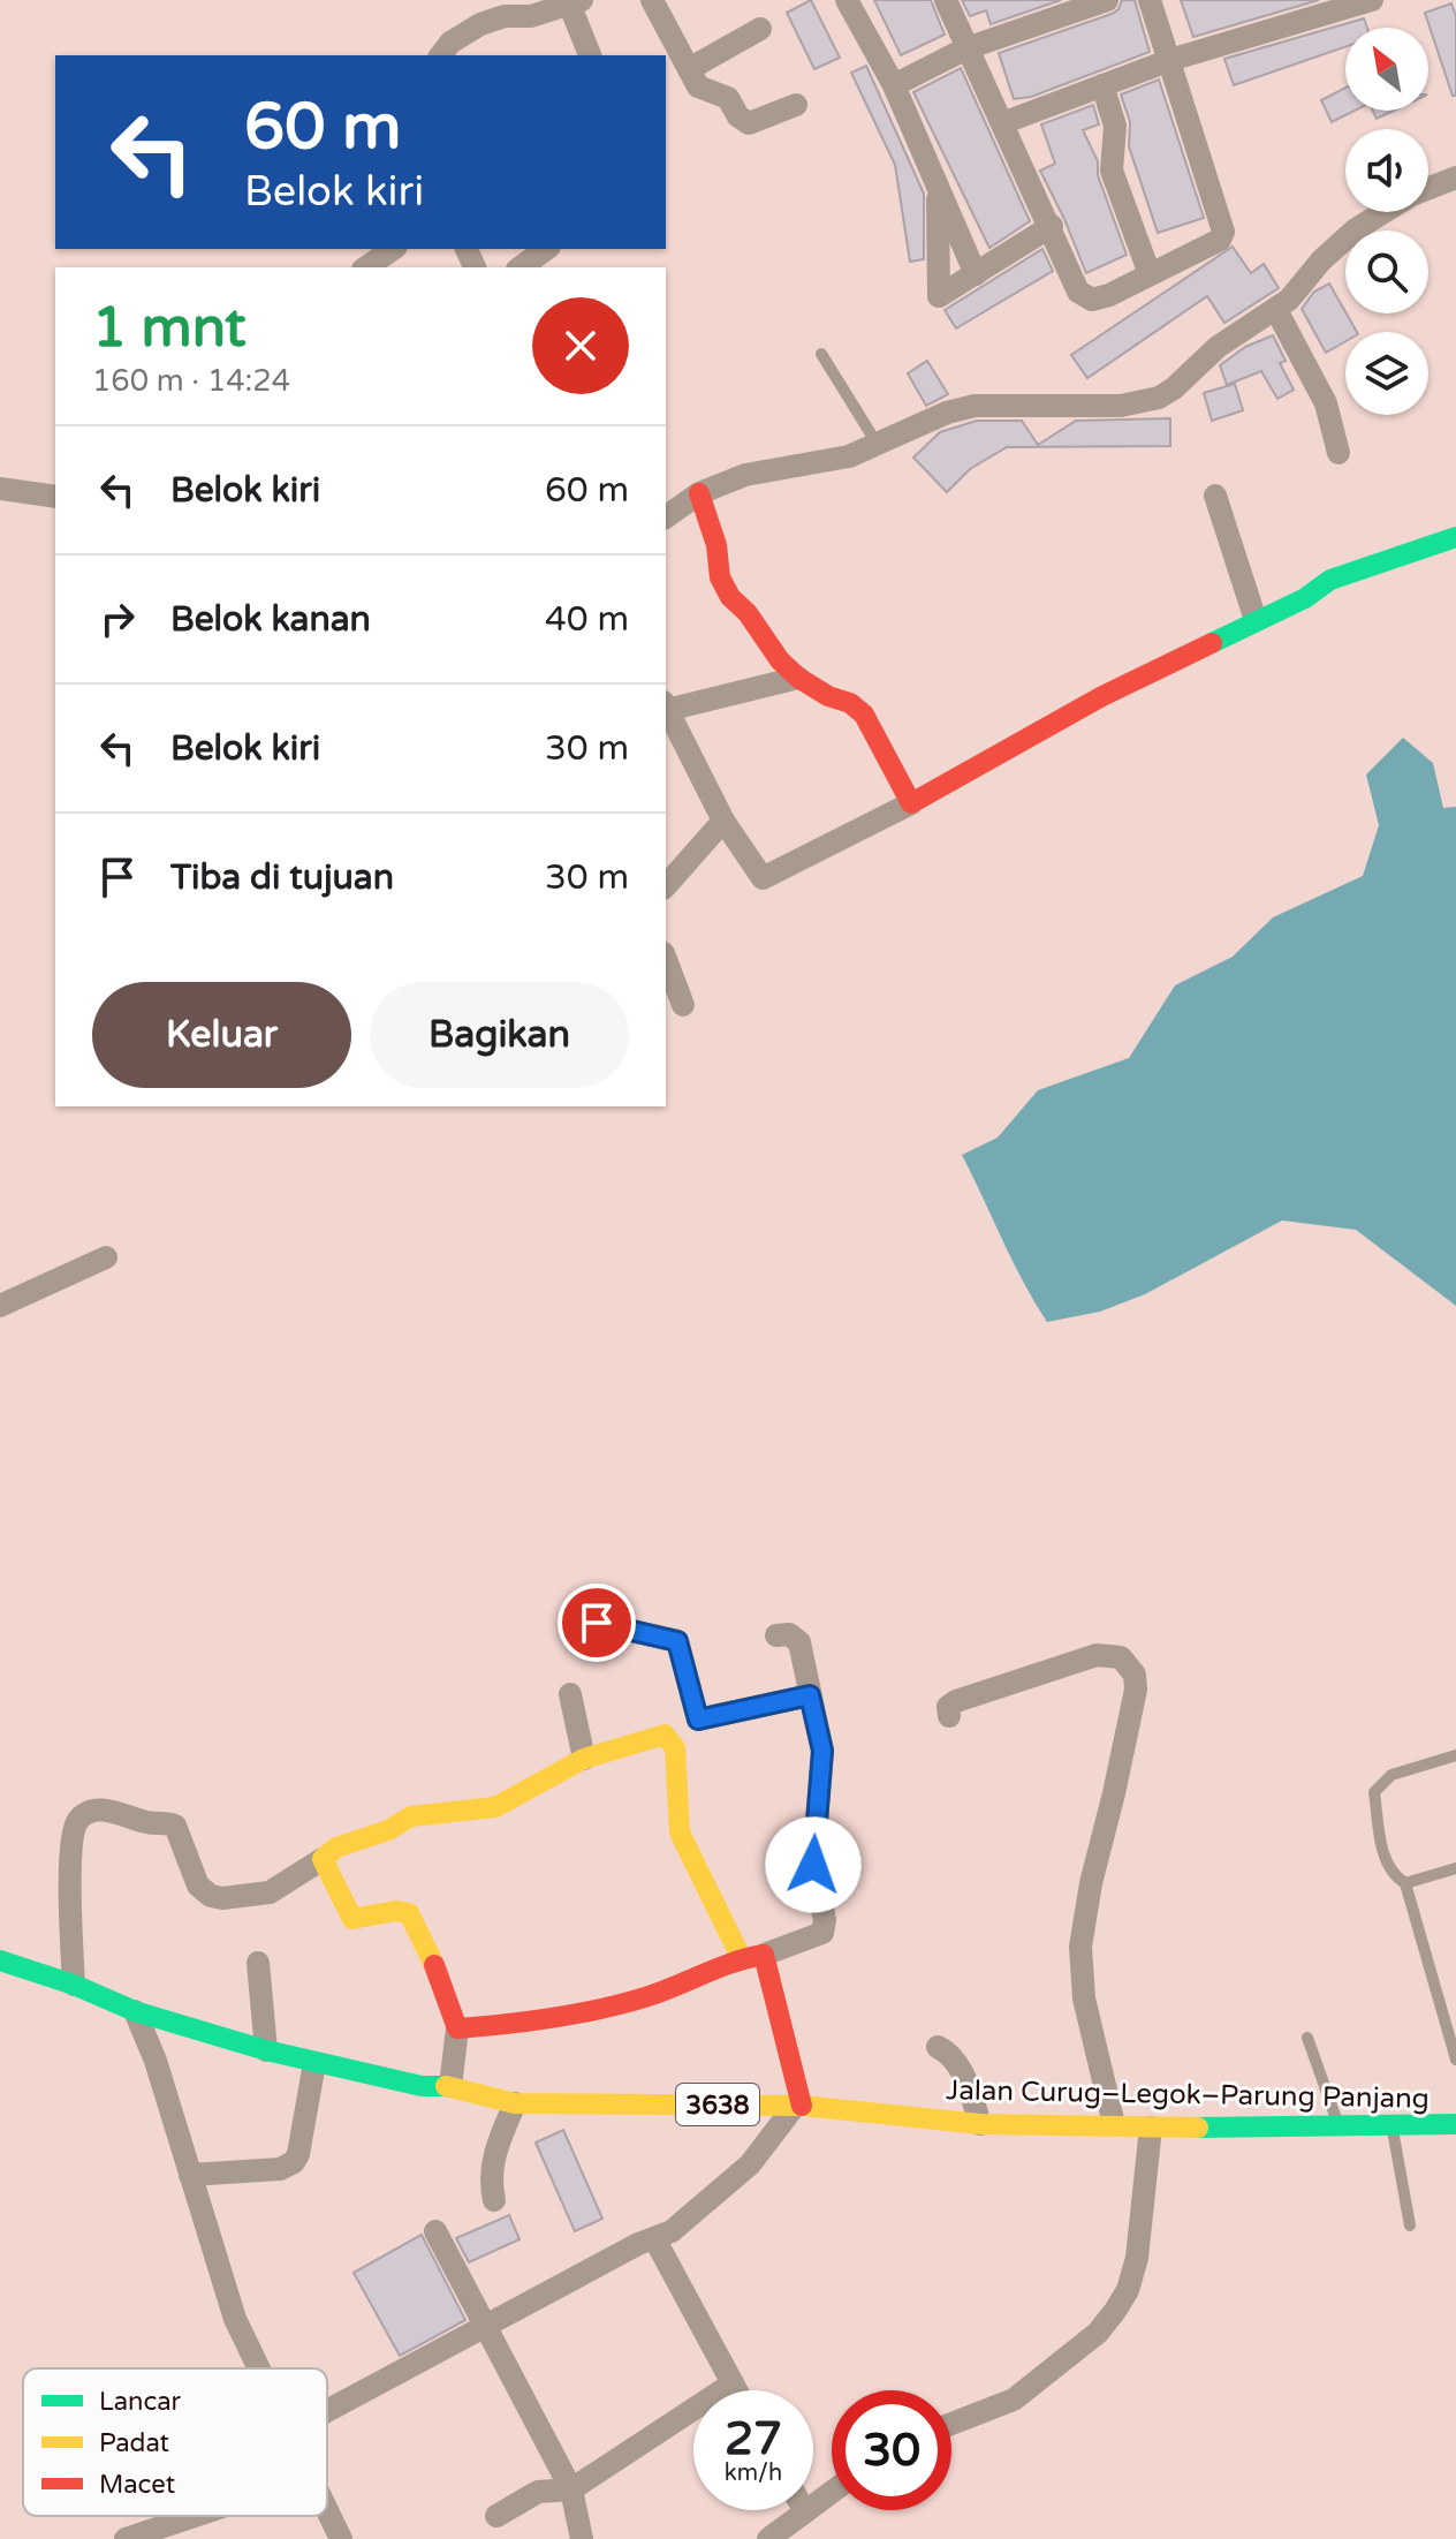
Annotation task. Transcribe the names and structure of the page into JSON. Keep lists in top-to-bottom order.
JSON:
{
  "streets": {
    "street": ["Jalan Curug–Legok–Parung Panjang", "3638"]
  },
  "legend": ["Lancar", "Padat", "Macet"],
  "north": "top left",
  "page": {
    "turn": ["60 m", "Belok kiri"],
    "heading": ["1 mnt", "160 m · 14:24"],
    "list": [
      {
        "name": "Belok kiri",
        "value": "60 m"
      },
      {
        "name": "Belok kanan",
        "value": "40 m"
      },
      {
        "name": "Belok kiri",
        "value": "30 m"
      },
      {
        "name": "Tiba di tujuan",
        "value": "30 m"
      }
    ],
    "buttons": ["Keluar", "Bagikan"],
    "speed": "27 km/h",
    "limit": "30"
  }
}
